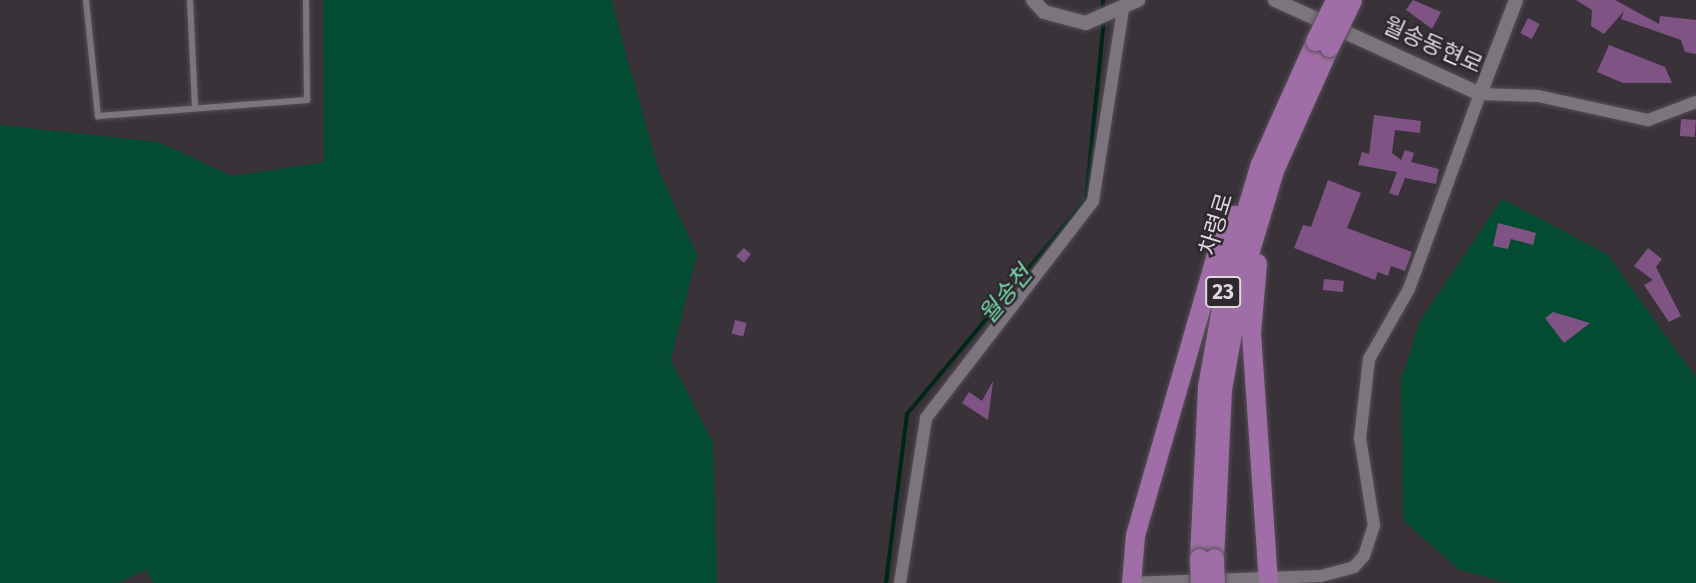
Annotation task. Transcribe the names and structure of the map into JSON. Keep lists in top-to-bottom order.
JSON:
{
  "streets": {
    "highway": ["차령로", "23"],
    "street": ["월송동현로"]
  },
  "crossings": [
    ["차령로", "23"]
  ],
  "water": ["월송천"]
}
